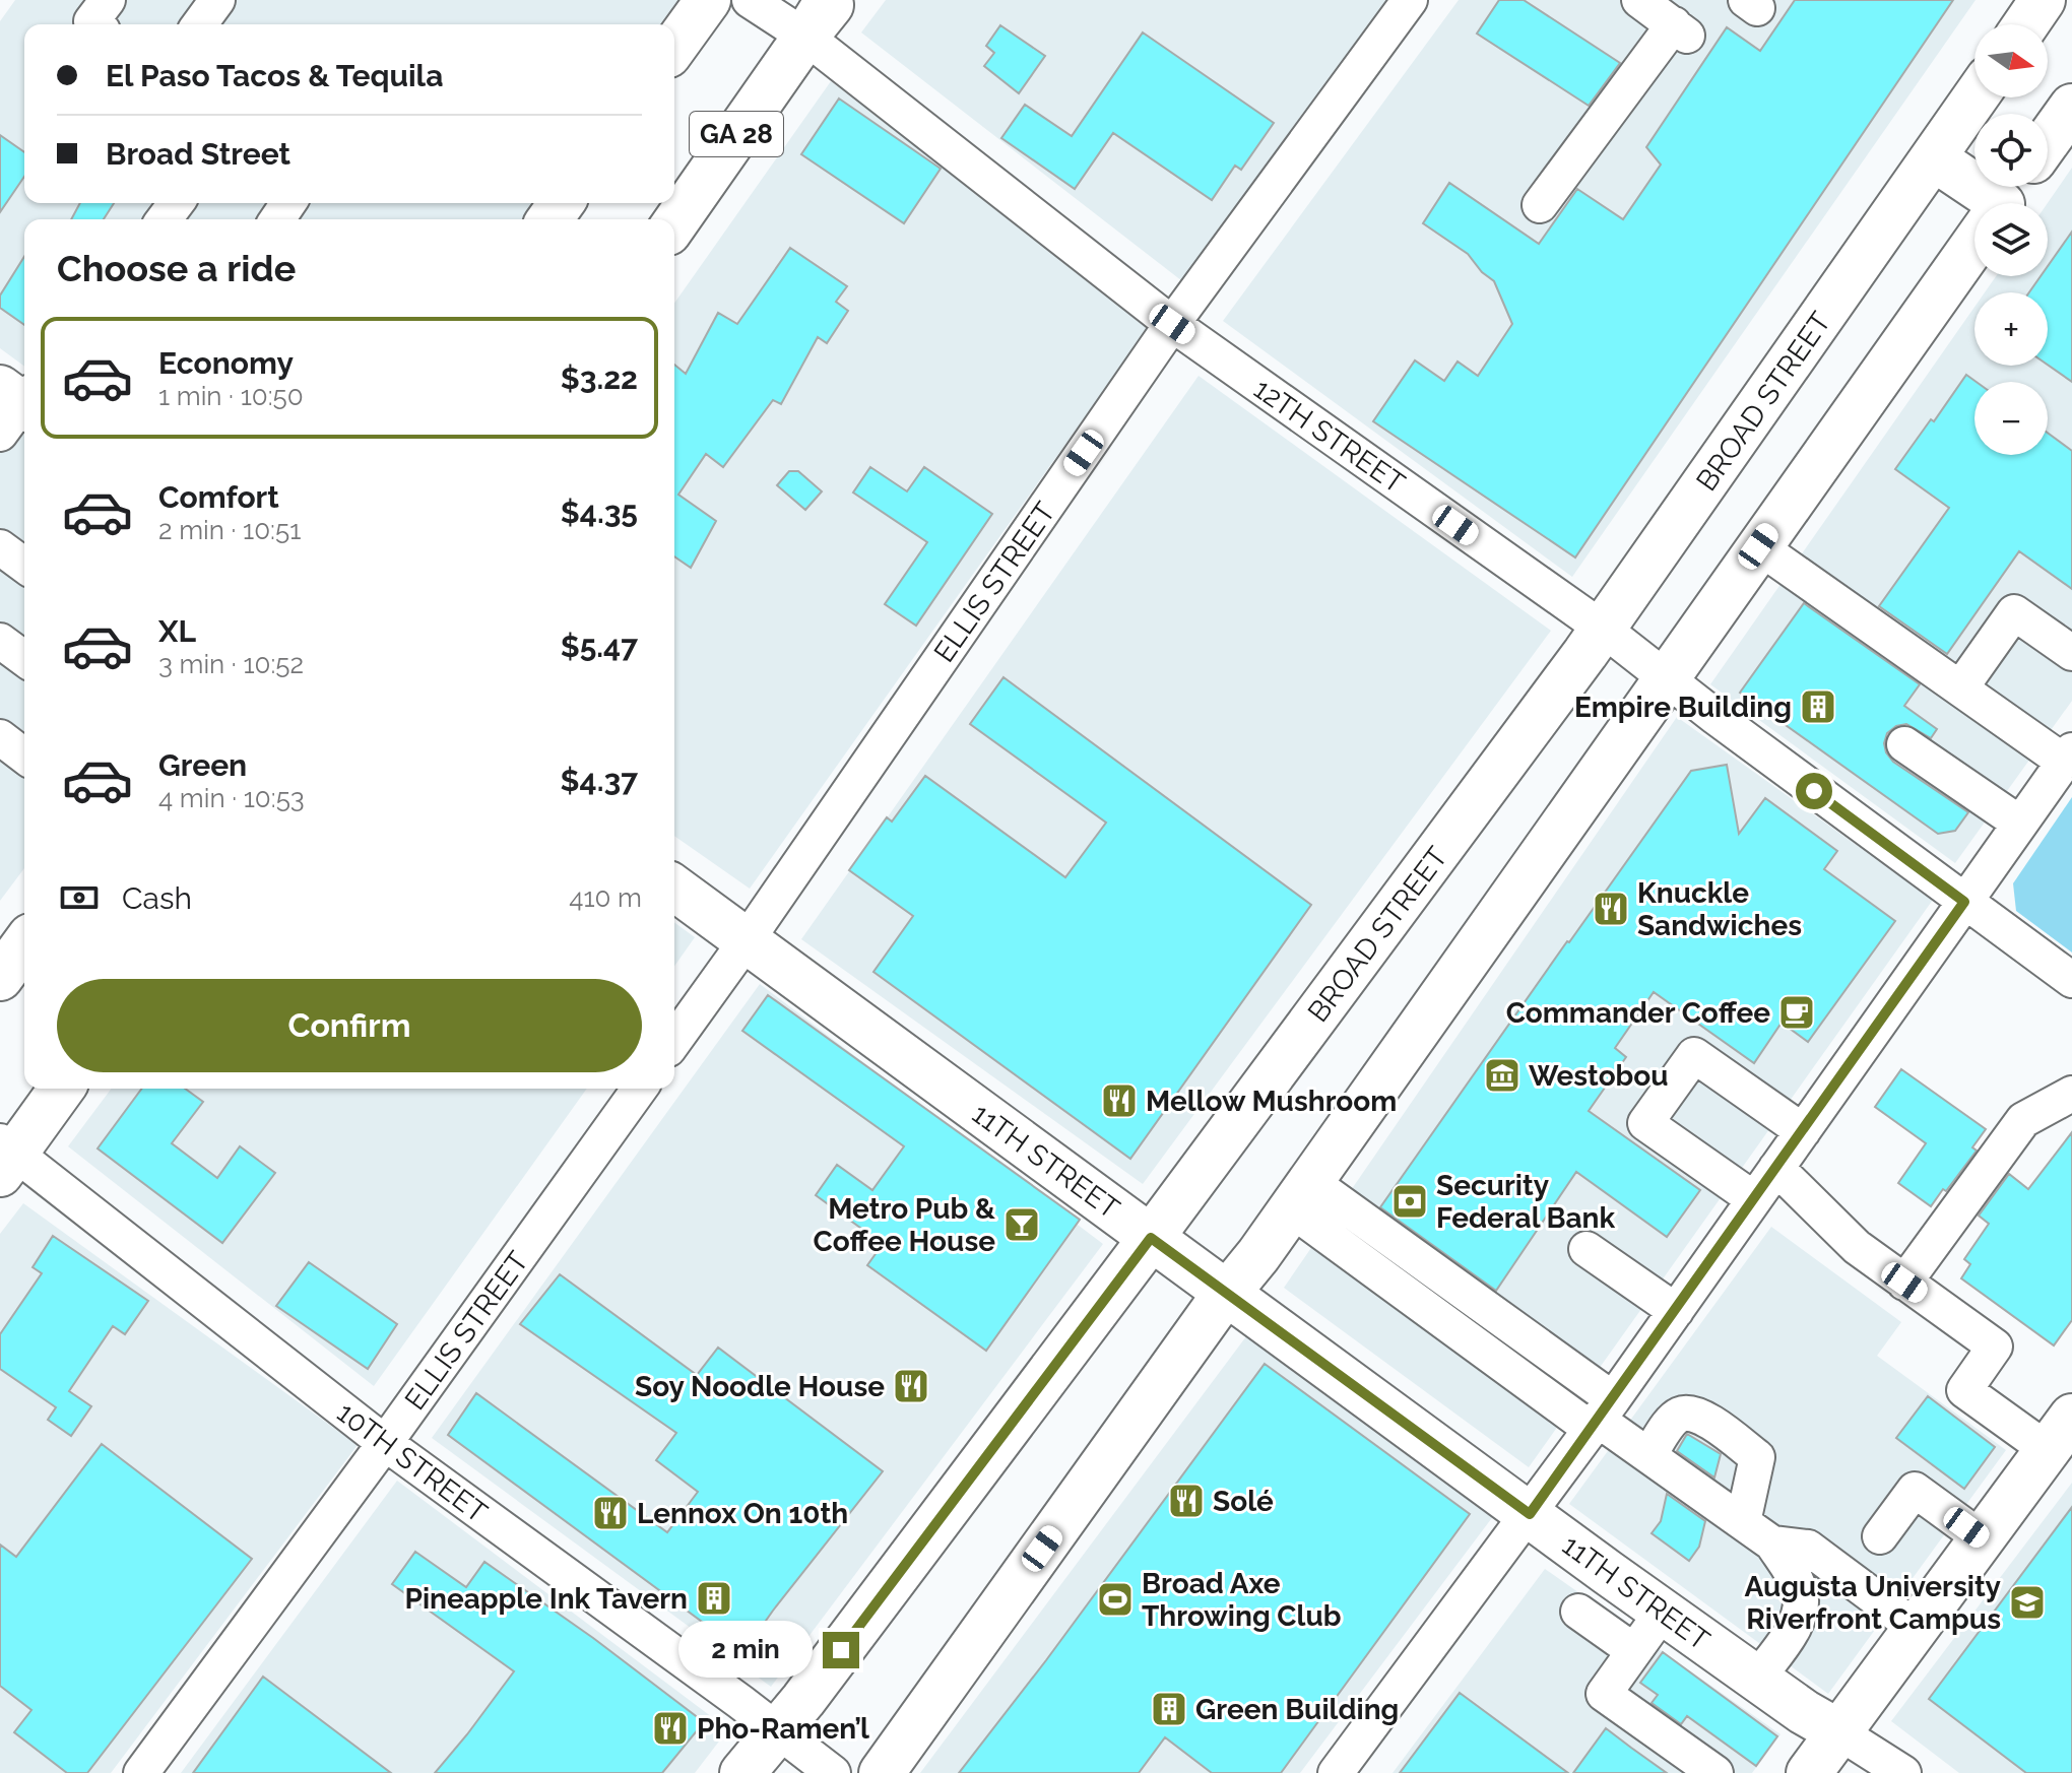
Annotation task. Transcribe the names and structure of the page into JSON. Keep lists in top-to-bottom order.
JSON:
{
  "streets": {
    "main road": ["GA 28", "BROAD STREET", "11TH STREET"],
    "street": ["12TH STREET", "ELLIS STREET", "10TH STREET"]
  },
  "crossings": [
    ["GA 28", "12TH STREET"],
    ["BROAD STREET", "12TH STREET"],
    ["BROAD STREET", "11TH STREET"],
    ["BROAD STREET", "10TH STREET"],
    ["12TH STREET", "ELLIS STREET"],
    ["ELLIS STREET", "11TH STREET"],
    ["ELLIS STREET", "10TH STREET"]
  ],
  "places": {
    "building": ["Empire Building", "Pineapple Ink Tavern", "Green Building"],
    "restaurant": [
      "Knuckle Sandwiches",
      "Mellow Mushroom",
      "Soy Noodle House",
      "Solé",
      "Lennox On 10th",
      "Pho-Ramen’l"
    ],
    "cafe": ["Commander Coffee"],
    "museum": ["Westobou"],
    "bank": ["Security Federal Bank"],
    "bar": ["Metro Pub & Coffee House"],
    "sports": ["Broad Axe Throwing Club"],
    "school or university": ["Augusta University Riverfront Campus"]
  },
  "north": "right",
  "page": {
    "map_buttons": ["+", "−"],
    "banner": ["El Paso Tacos & Tequila", "Broad Street"],
    "heading": "Choose a ride",
    "list": [
      {
        "name": "Economy",
        "note": "1 min · 10:50",
        "value": "$3.22"
      },
      {
        "name": "Comfort",
        "note": "2 min · 10:51",
        "value": "$4.35"
      },
      {
        "name": "XL",
        "note": "3 min · 10:52",
        "value": "$5.47"
      },
      {
        "name": "Green",
        "note": "4 min · 10:53",
        "value": "$4.37"
      }
    ],
    "pay": ["Cash", "410 m"],
    "buttons": "Confirm",
    "bubble": "2 min"
  }
}
